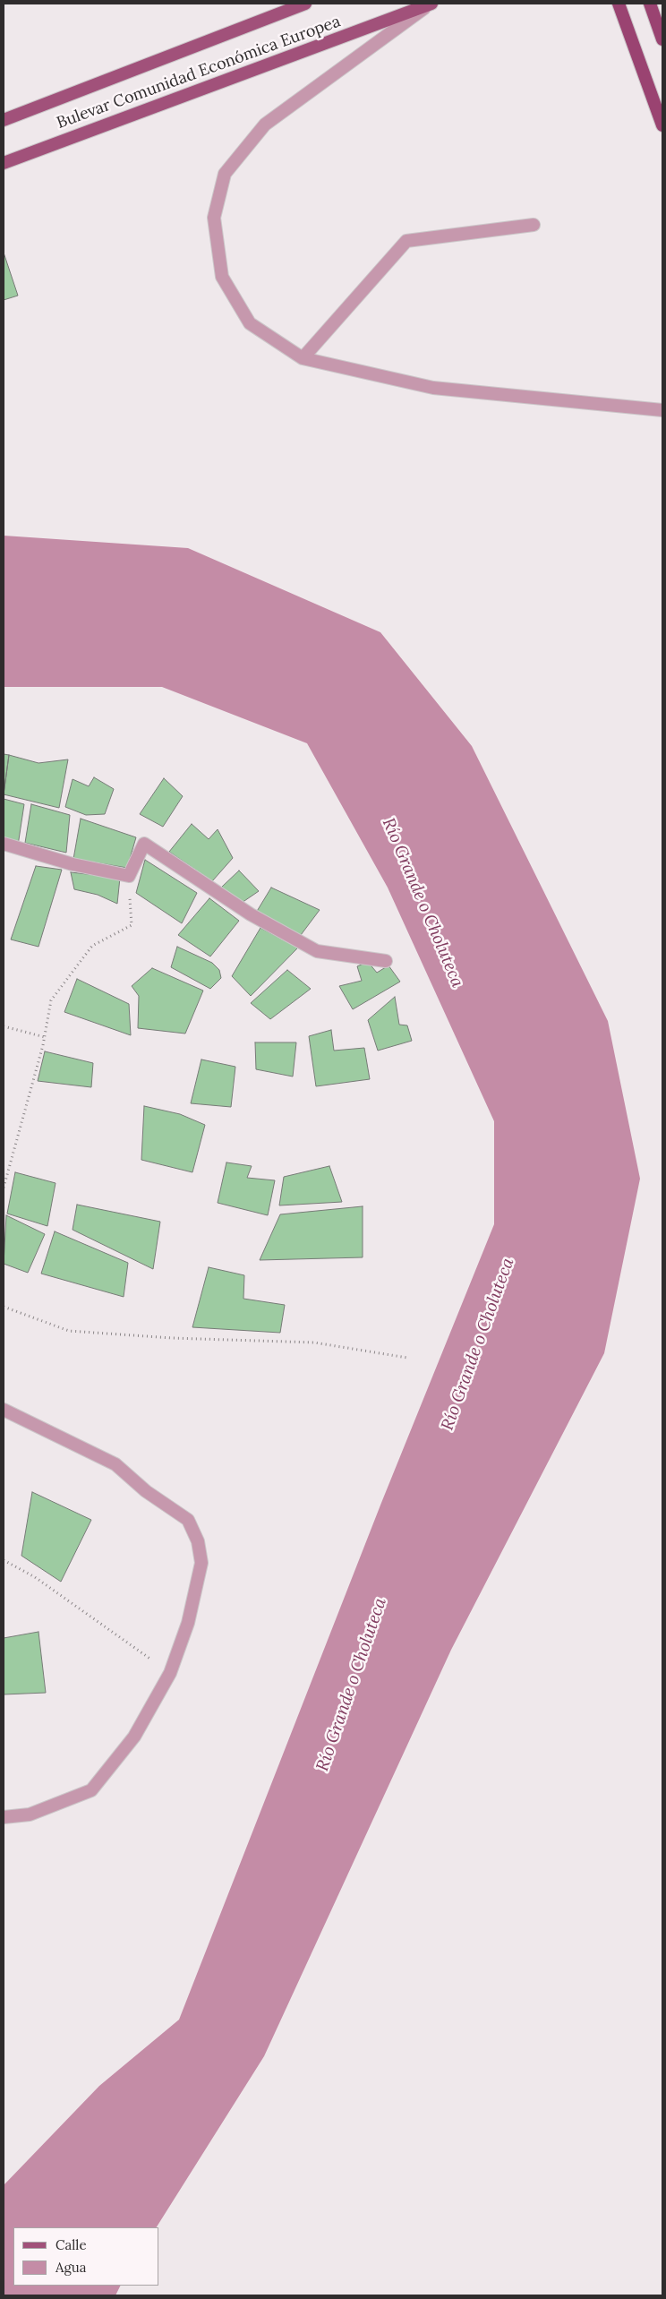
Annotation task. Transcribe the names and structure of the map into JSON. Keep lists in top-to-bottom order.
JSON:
{
  "streets": {
    "main road": ["Bulevar Comunidad Económica Europea"]
  },
  "water": ["Río Grande o Choluteca"],
  "legend": ["Calle", "Agua"]
}
